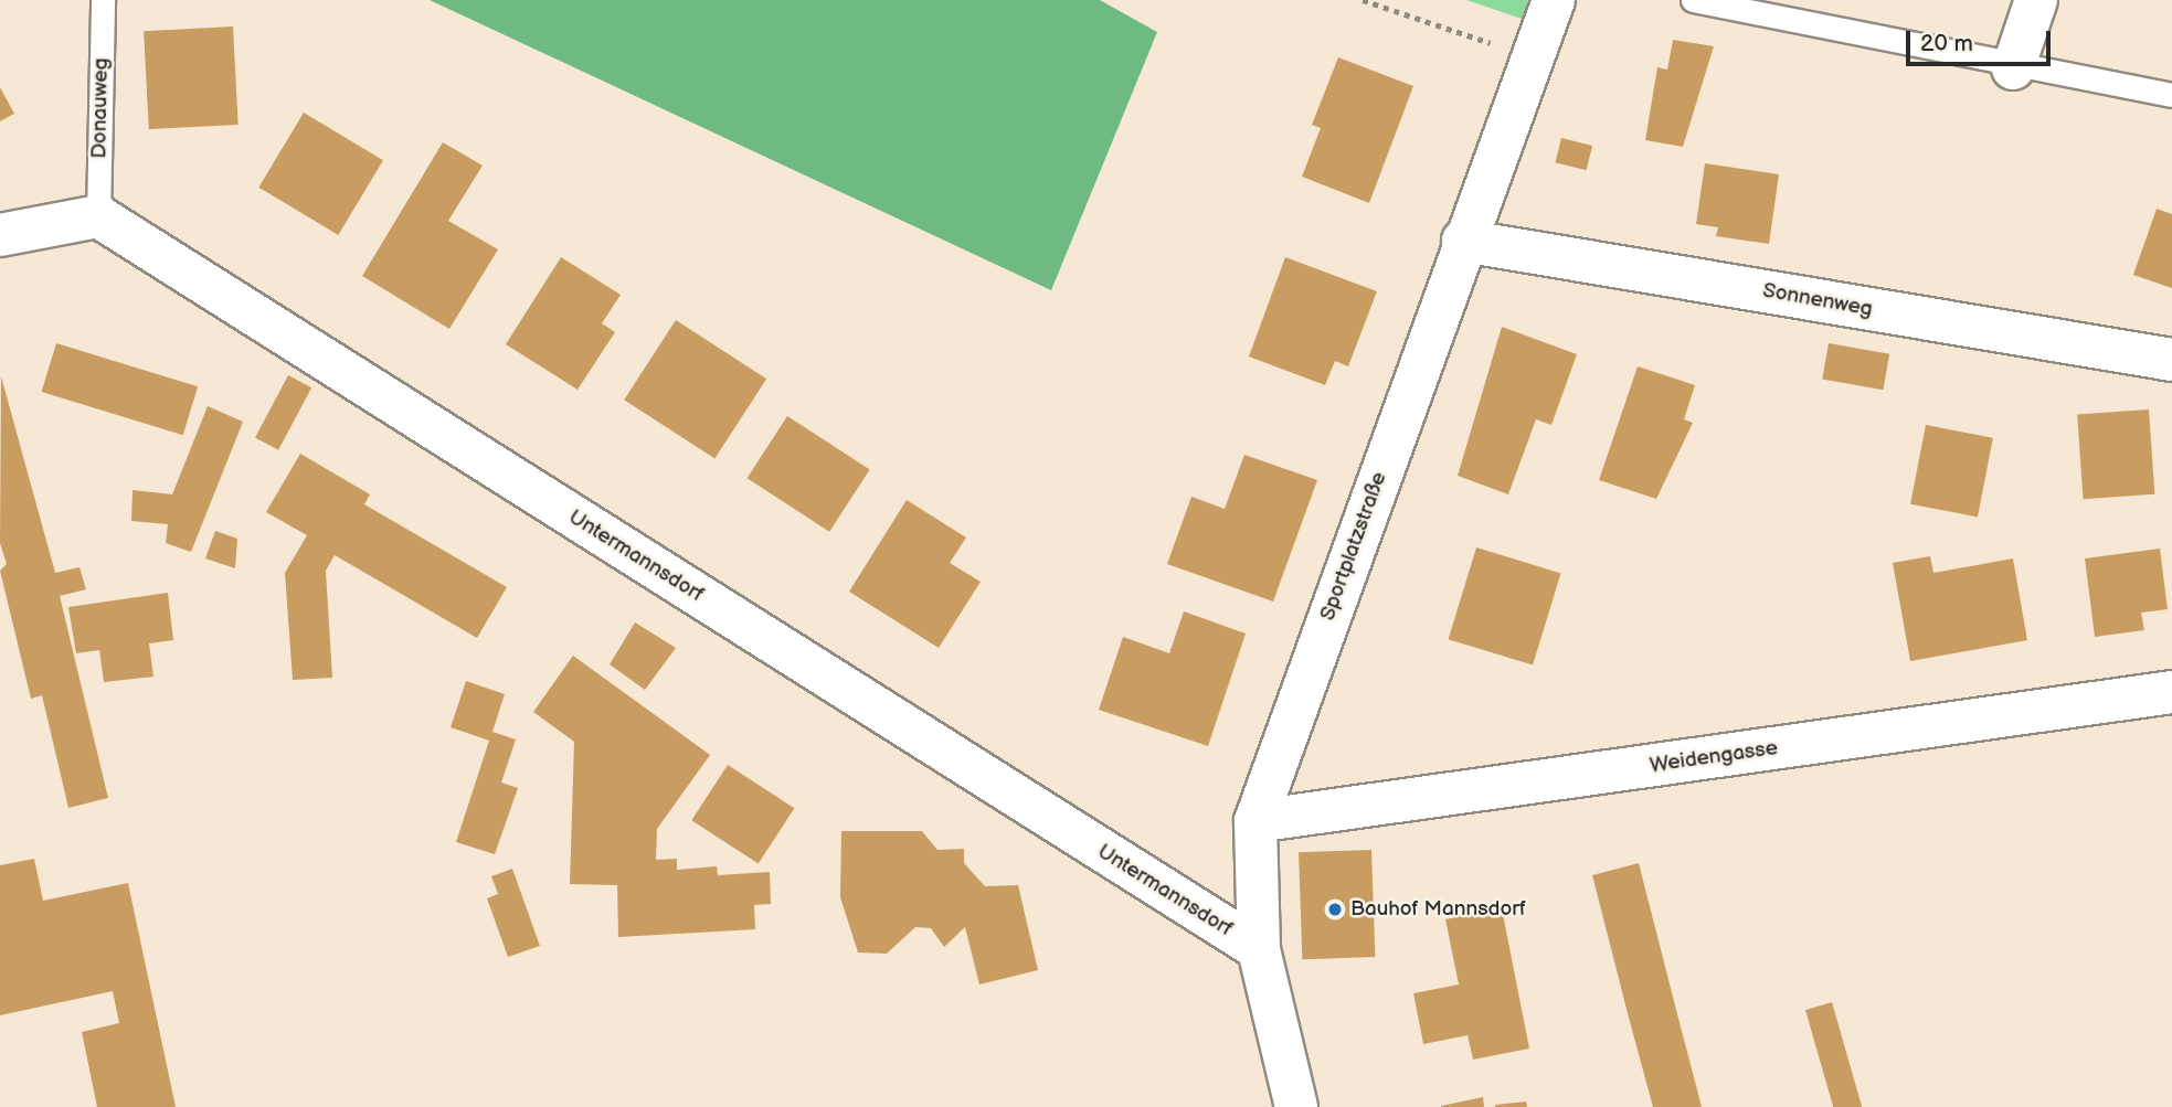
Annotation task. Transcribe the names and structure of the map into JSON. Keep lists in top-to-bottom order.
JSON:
{
  "streets": {
    "street": [
      "Sonnenweg",
      "Sportplatzstraße",
      "Untermannsdorf",
      "Weidengasse"
    ],
    "lane": ["Donauweg"]
  },
  "crossings": [
    ["Donauweg", "Untermannsdorf"],
    ["Sonnenweg", "Sportplatzstraße"],
    ["Sportplatzstraße", "Untermannsdorf"],
    ["Sportplatzstraße", "Weidengasse"]
  ],
  "places": ["Bauhof Mannsdorf"],
  "scale_bar": "20 m"
}
